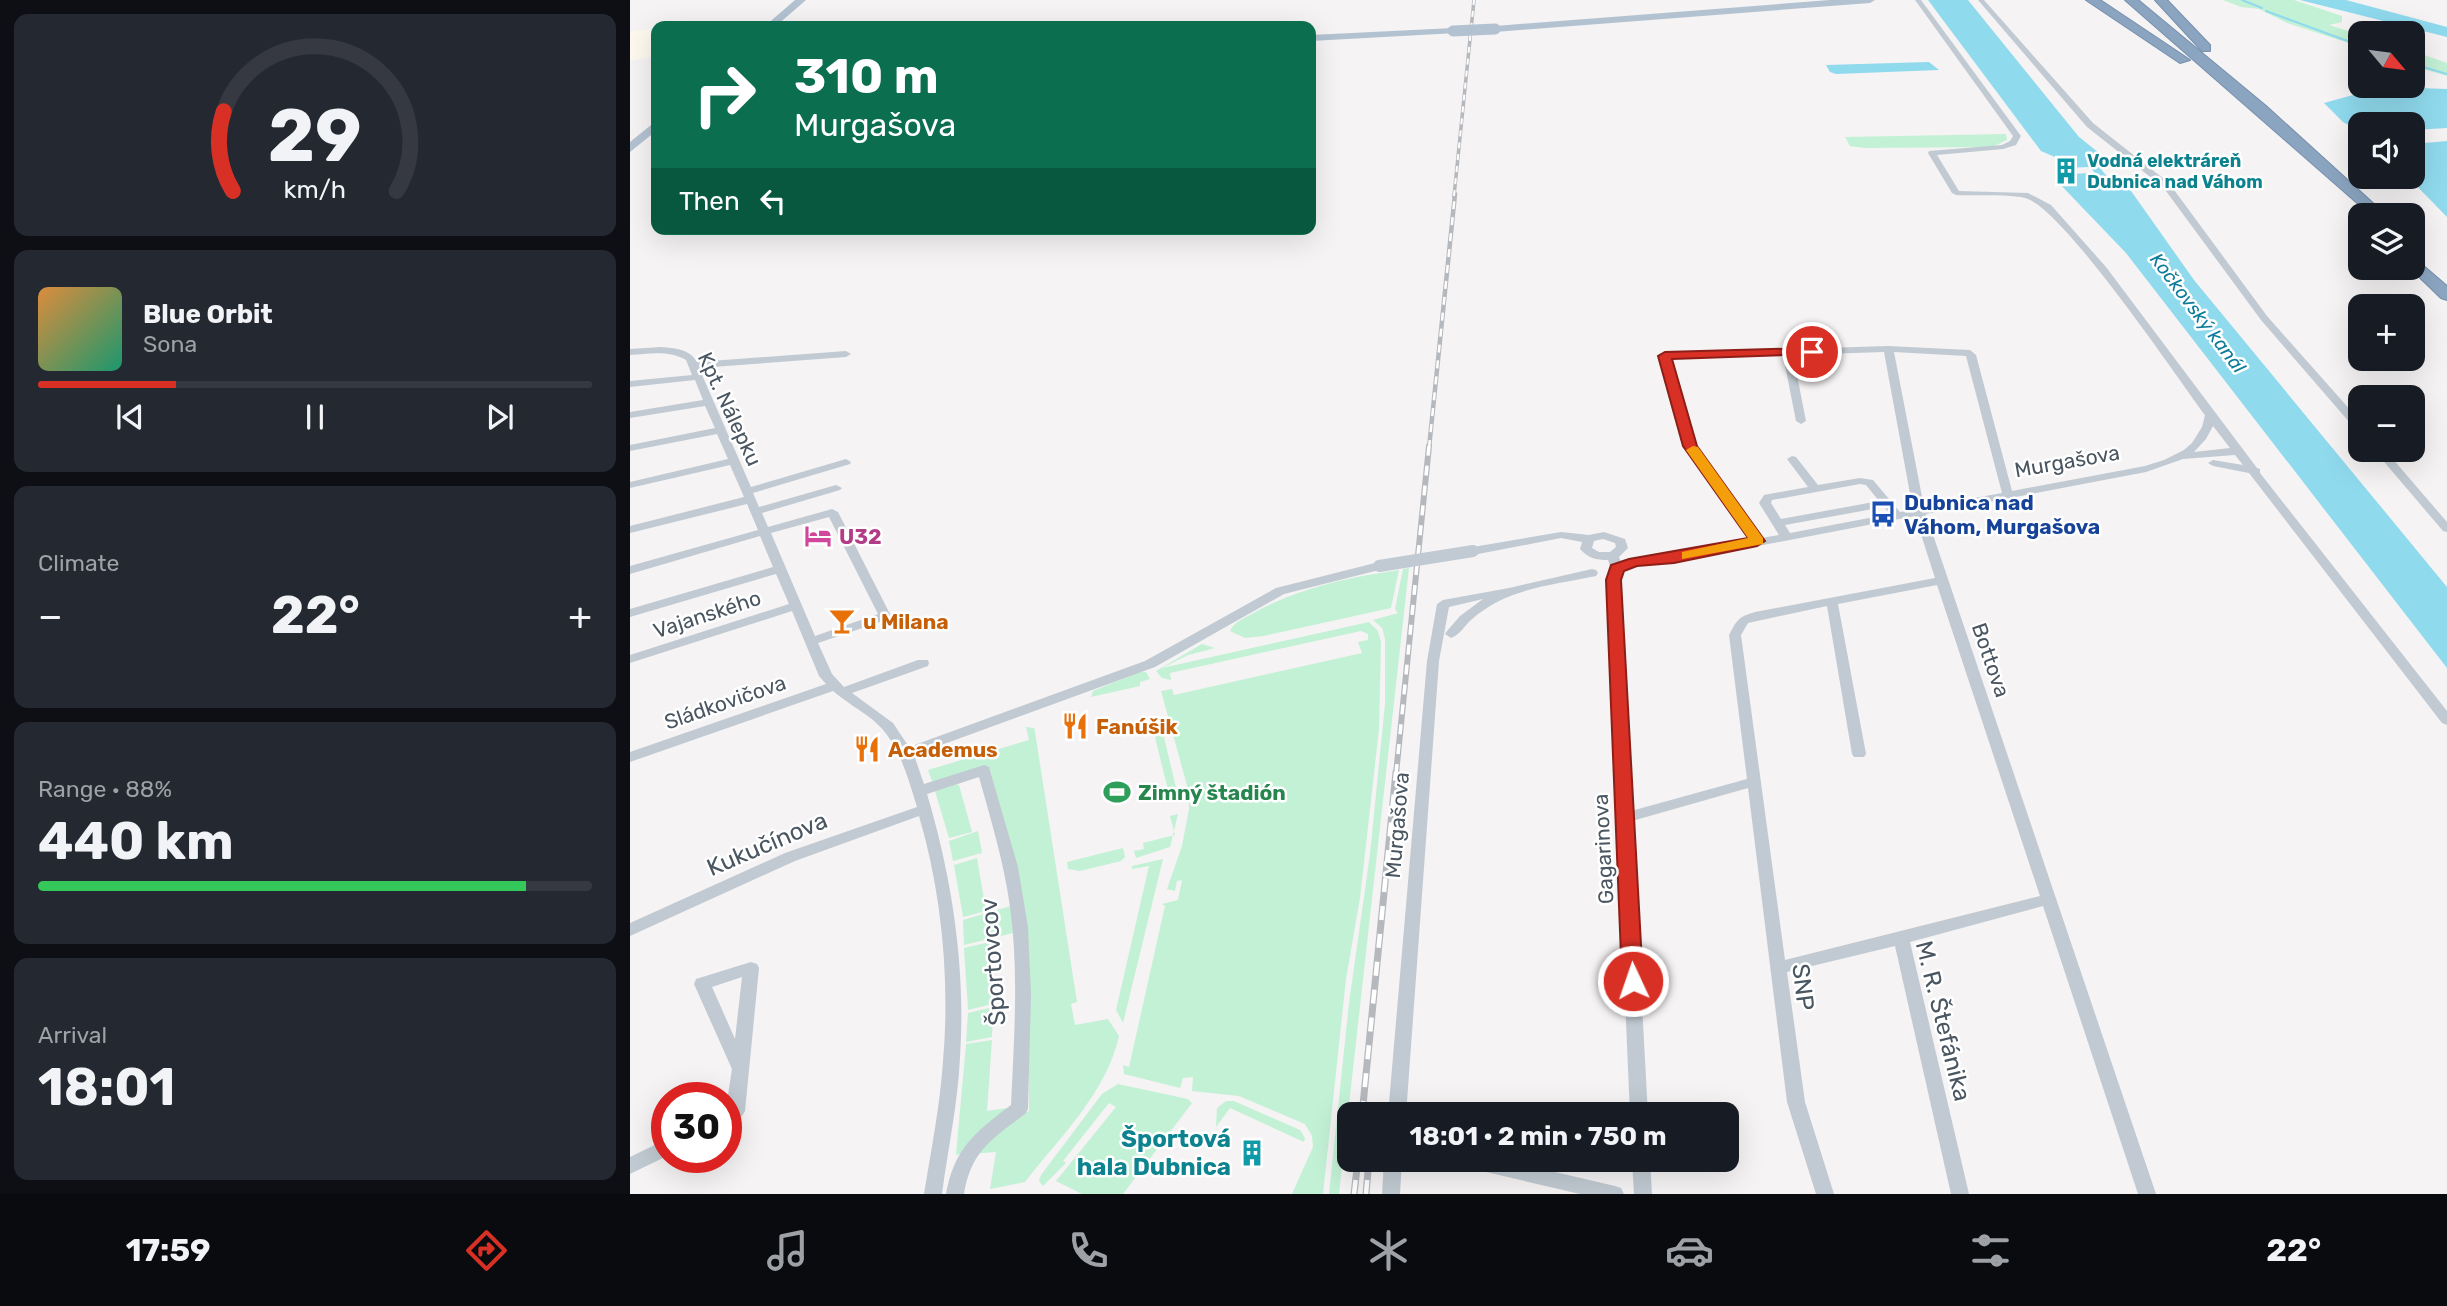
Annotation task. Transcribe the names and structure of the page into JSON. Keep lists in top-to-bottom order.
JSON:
{
  "streets": {
    "street": [
      "Kpt. Nálepku",
      "Murgašova",
      "Vajanského",
      "Bottova",
      "Sládkovičova",
      "Kukučínova",
      "Gagarinova",
      "Športovcov",
      "SNP",
      "M. R. Štefánika"
    ]
  },
  "crossings": [
    ["Kpt. Nálepku", "Vajanského"],
    ["Kpt. Nálepku", "Športovcov"],
    ["Murgašova", "Bottova"],
    ["Murgašova", "Gagarinova"],
    ["Bottova", "SNP"],
    ["Sládkovičova", "Športovcov"],
    ["Kukučínova", "Športovcov"],
    ["SNP", "M. R. Štefánika"]
  ],
  "water": ["Kočkovský kanál"],
  "places": {
    "building": ["Vodná elektráreň Dubnica nad Váhom", "Športová hala Dubnica"],
    "bus stop": ["Dubnica nad Váhom, Murgašova"],
    "hotel": ["U32"],
    "bar": ["u Milana"],
    "restaurant": ["Fanúšik", "Academus"],
    "sports": ["Zimný štadión"]
  },
  "north": "bottom right",
  "page": {
    "map_buttons": ["+", "−"],
    "turn": ["310 m", "Murgašova"],
    "then": "Then",
    "song": ["Blue Orbit", "Sona"],
    "tile": [
      "Climate",
      ["Range · 88%", "440 km"],
      ["Arrival", "18:01"]
    ],
    "heat": ["−", "22°", "+"],
    "limit": "30",
    "trip": "18:01 · 2 min · 750 m",
    "tabs": ["17:59", "22°"],
    "gauge": ["29", "km/h"]
  }
}
